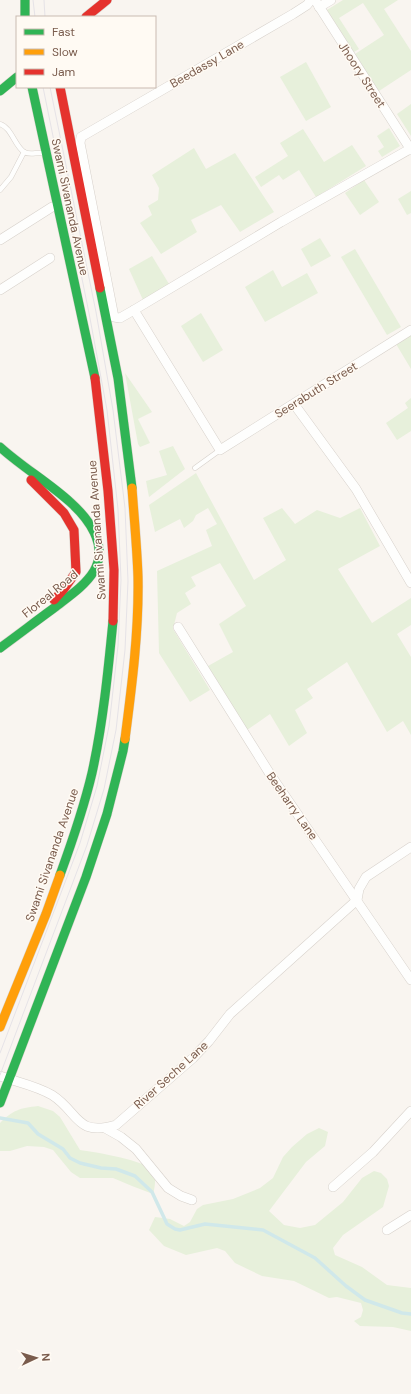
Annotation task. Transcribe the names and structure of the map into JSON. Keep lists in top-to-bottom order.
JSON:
{
  "streets": {
    "street": [
      "Beedassy Lane",
      "Jhoory Street",
      "Swami Sivananda Avenue",
      "Seerabuth Street",
      "Floreal Road",
      "Beeharry Lane",
      "River Seche Lane"
    ]
  },
  "crossings": [
    ["Beeharry Lane", "River Seche Lane"]
  ],
  "legend": ["Fast", "Slow", "Jam"],
  "north": "right"
}
